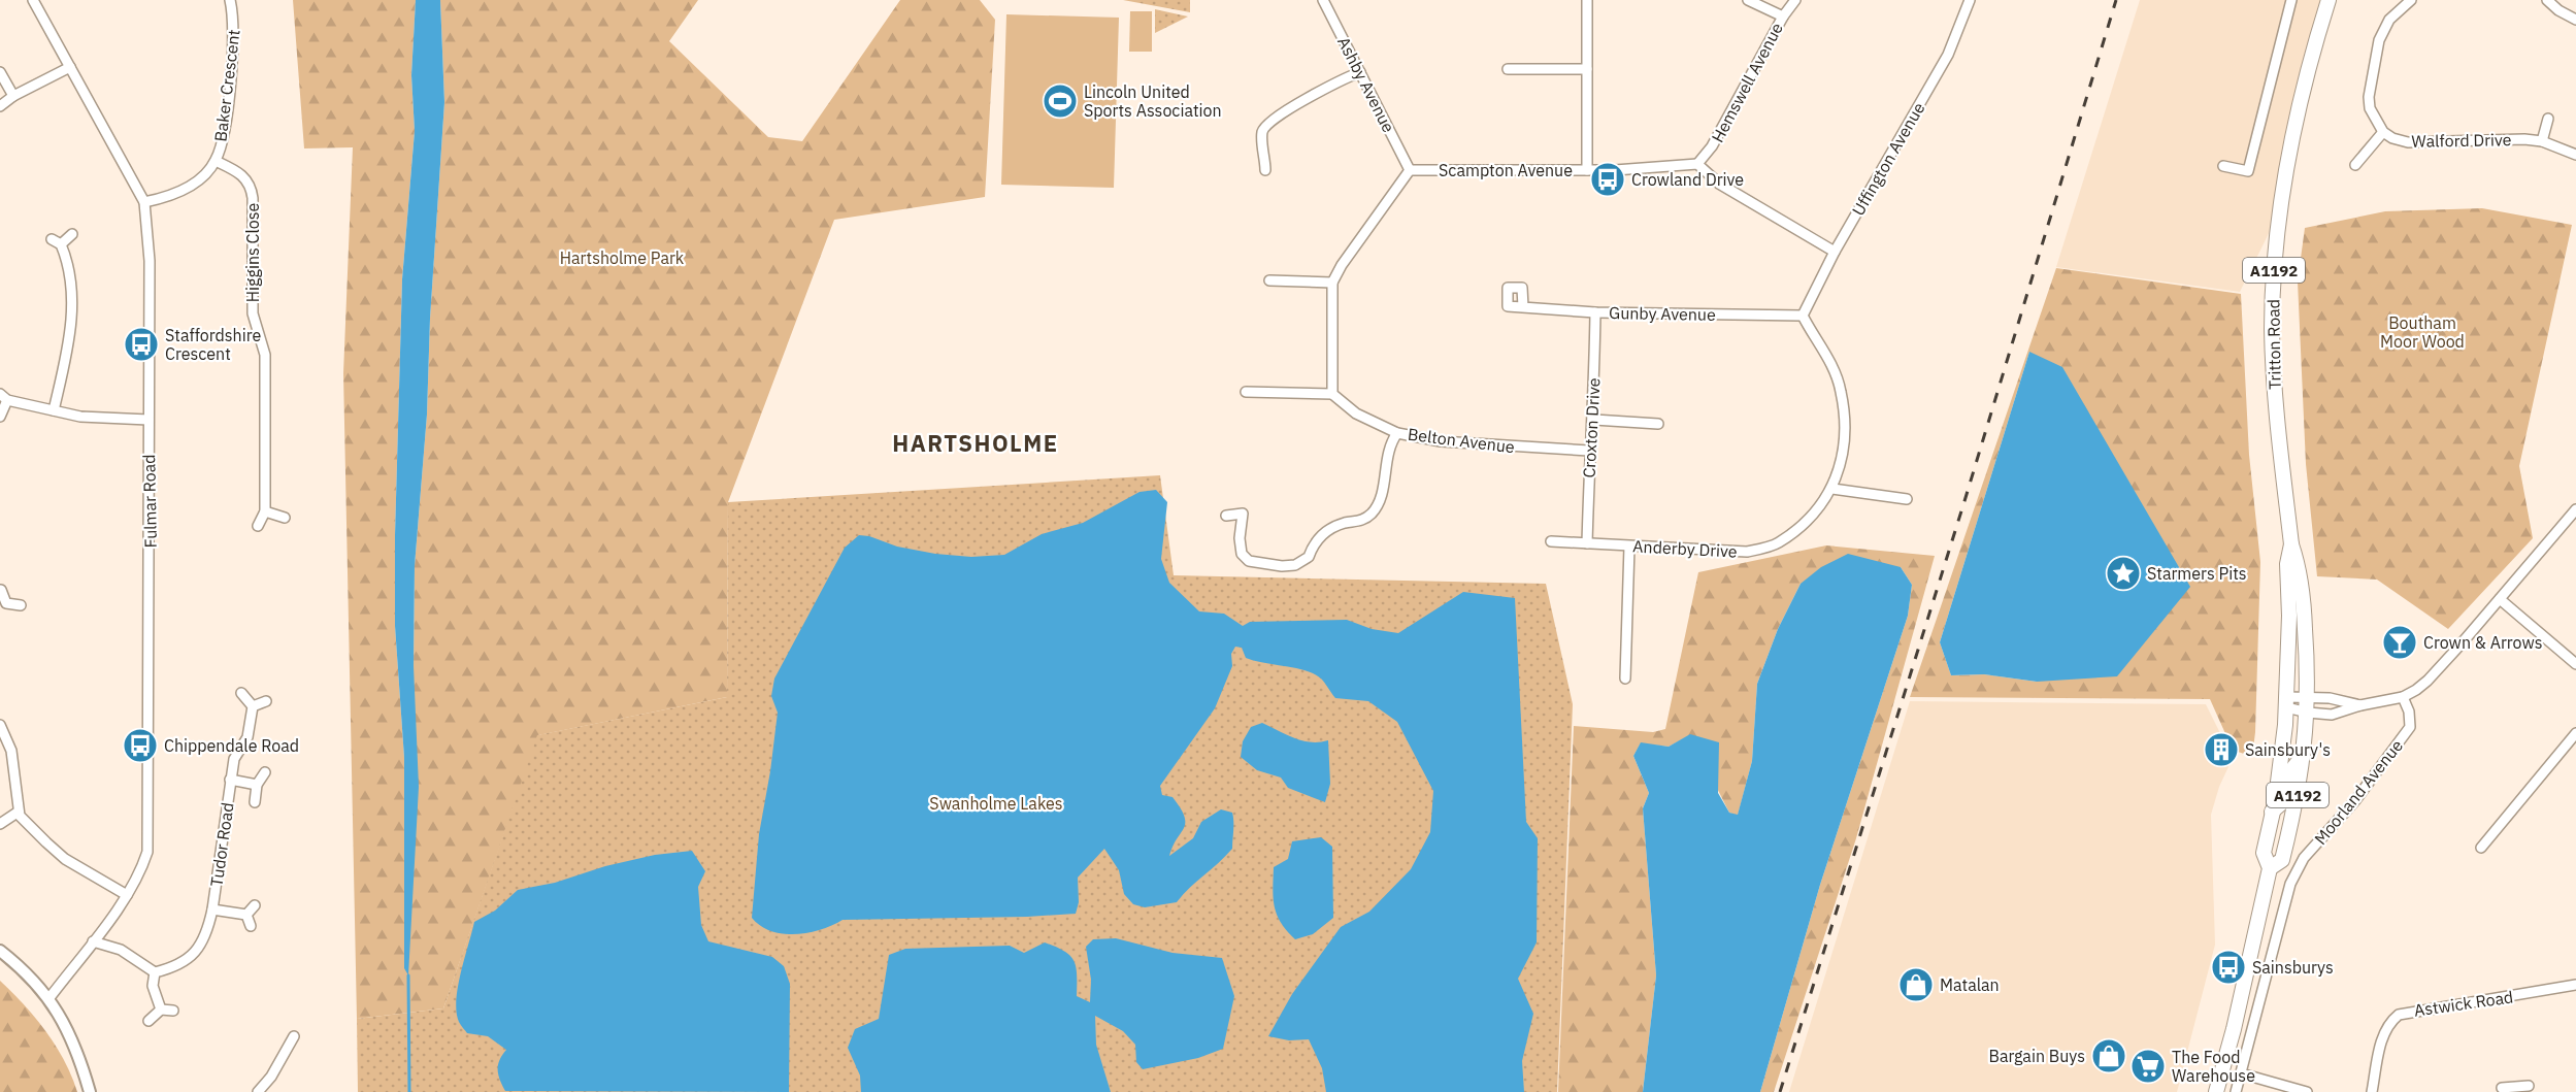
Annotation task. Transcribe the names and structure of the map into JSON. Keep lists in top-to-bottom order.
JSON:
{
  "streets": {
    "main road": ["A1192", "Tritton Road"],
    "street": [
      "Hemswell Avenue",
      "Ashby Avenue",
      "Baker Crescent",
      "Walford Drive",
      "Uffington Avenue",
      "Scampton Avenue",
      "Higgins Close",
      "Gunby Avenue",
      "Croxton Drive",
      "Belton Avenue",
      "Fulmar Road",
      "Anderby Drive",
      "Moorland Avenue",
      "Tudor Road",
      "Astwick Road"
    ]
  },
  "crossings": [
    ["Hemswell Avenue", "Scampton Avenue"],
    ["Ashby Avenue", "Scampton Avenue"],
    ["Baker Crescent", "Higgins Close"],
    ["Baker Crescent", "Fulmar Road"],
    ["Uffington Avenue", "Gunby Avenue"],
    ["Uffington Avenue", "Anderby Drive"],
    ["Gunby Avenue", "Croxton Drive"],
    ["Gunby Avenue", "Anderby Drive"],
    ["Croxton Drive", "Belton Avenue"],
    ["Croxton Drive", "Anderby Drive"]
  ],
  "districts": ["HARTSHOLME"],
  "parks": ["Hartsholme Park", "Boutham Moor Wood", "Swanholme Lakes"],
  "places": {
    "sports": ["Lincoln United Sports Association"],
    "bus stop": [
      "Crowland Drive",
      "Staffordshire Crescent",
      "Chippendale Road",
      "Sainsburys"
    ],
    "place": ["Starmers Pits"],
    "bar": ["Crown & Arrows"],
    "building": ["Sainsbury's"],
    "shop": ["Matalan", "Bargain Buys"],
    "supermarket": ["The Food Warehouse"]
  }
}
